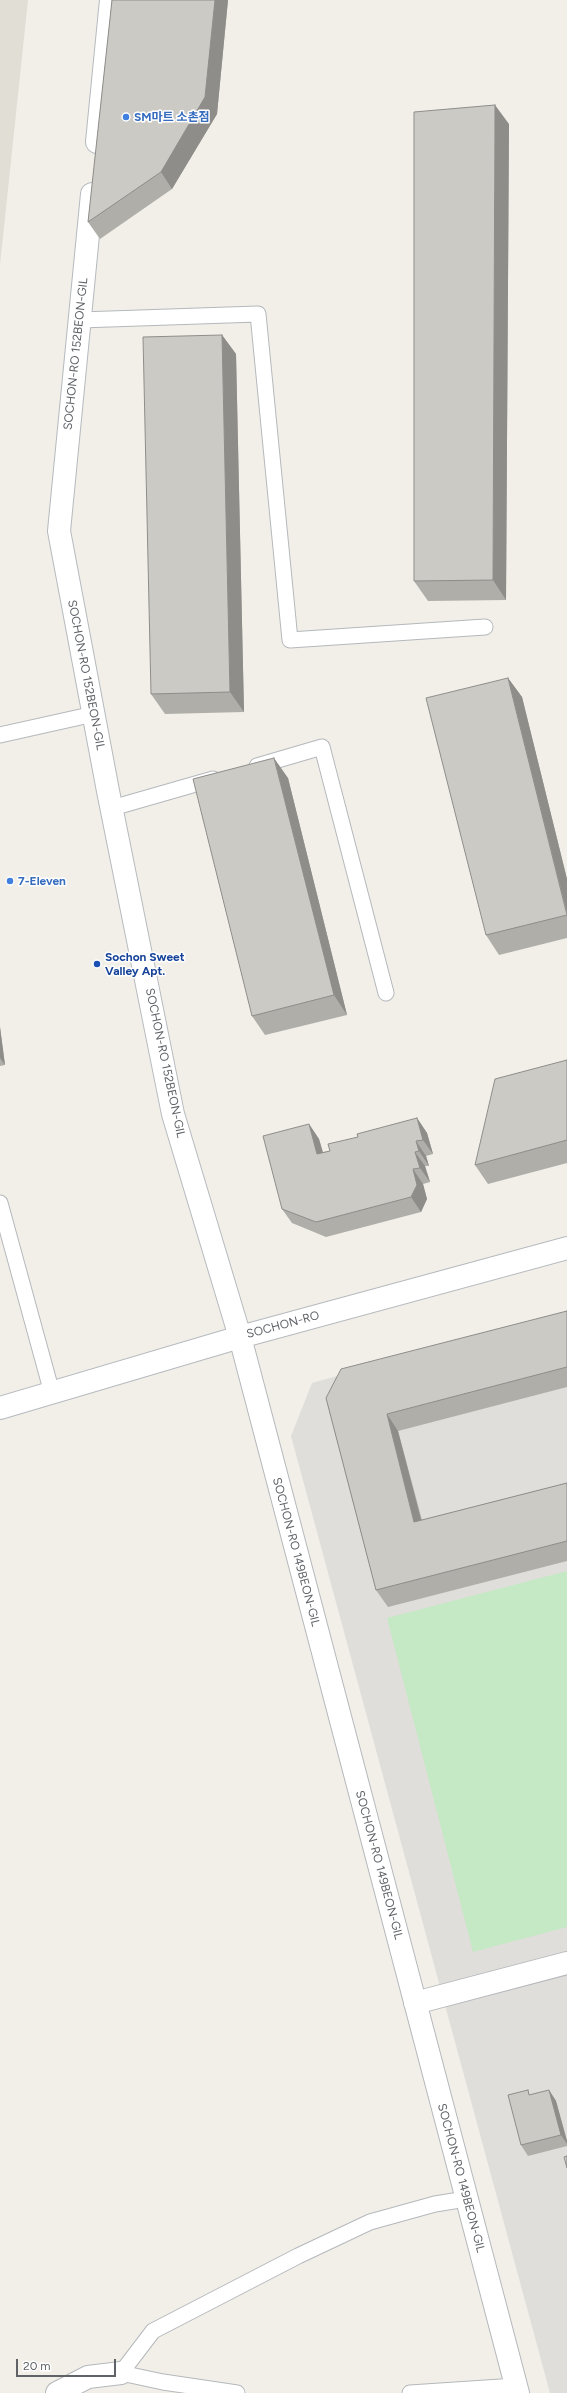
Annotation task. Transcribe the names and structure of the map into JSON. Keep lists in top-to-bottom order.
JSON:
{
  "streets": {
    "street": ["SOCHON-RO 152BEON-GIL", "SOCHON-RO", "SOCHON-RO 149BEON-GIL"]
  },
  "crossings": [
    ["SOCHON-RO 152BEON-GIL", "SOCHON-RO"],
    ["SOCHON-RO 152BEON-GIL", "SOCHON-RO 149BEON-GIL"],
    ["SOCHON-RO", "SOCHON-RO 149BEON-GIL"]
  ],
  "places": ["SM마트 소촌점", "7-Eleven", "Sochon Sweet Valley Apt."],
  "scale_bar": "20 m"
}
